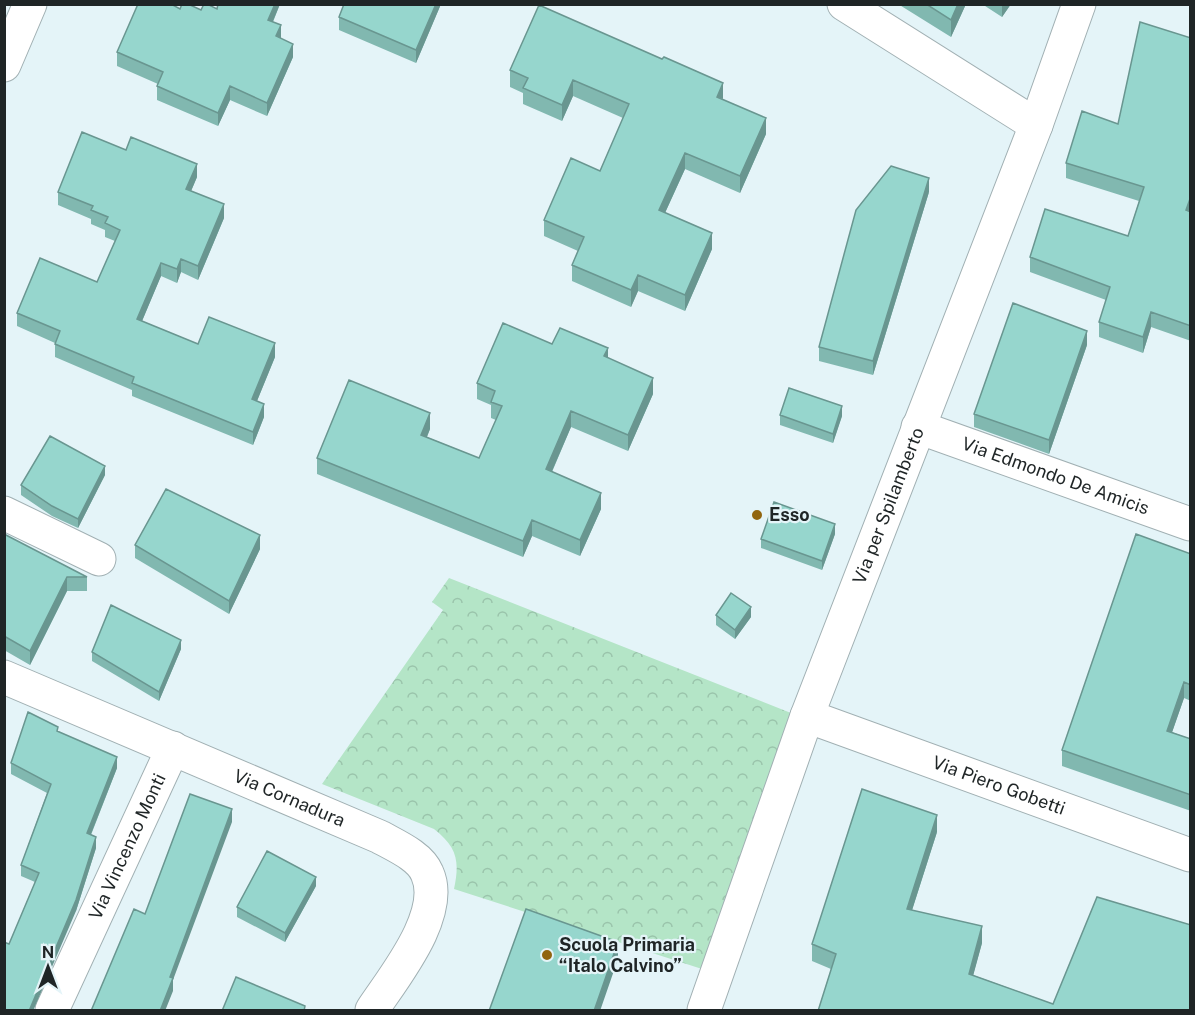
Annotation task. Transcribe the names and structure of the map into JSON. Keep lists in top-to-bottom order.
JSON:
{
  "streets": {
    "street": [
      "Via Edmondo De Amicis",
      "Via per Spilamberto",
      "Via Piero Gobetti",
      "Via Cornadura",
      "Via Vincenzo Monti"
    ]
  },
  "crossings": [
    ["Via Edmondo De Amicis", "Via per Spilamberto"],
    ["Via per Spilamberto", "Via Piero Gobetti"],
    ["Via Cornadura", "Via Vincenzo Monti"]
  ],
  "places": ["Esso", "Scuola Primaria “Italo Calvino”"],
  "north": "top"
}
